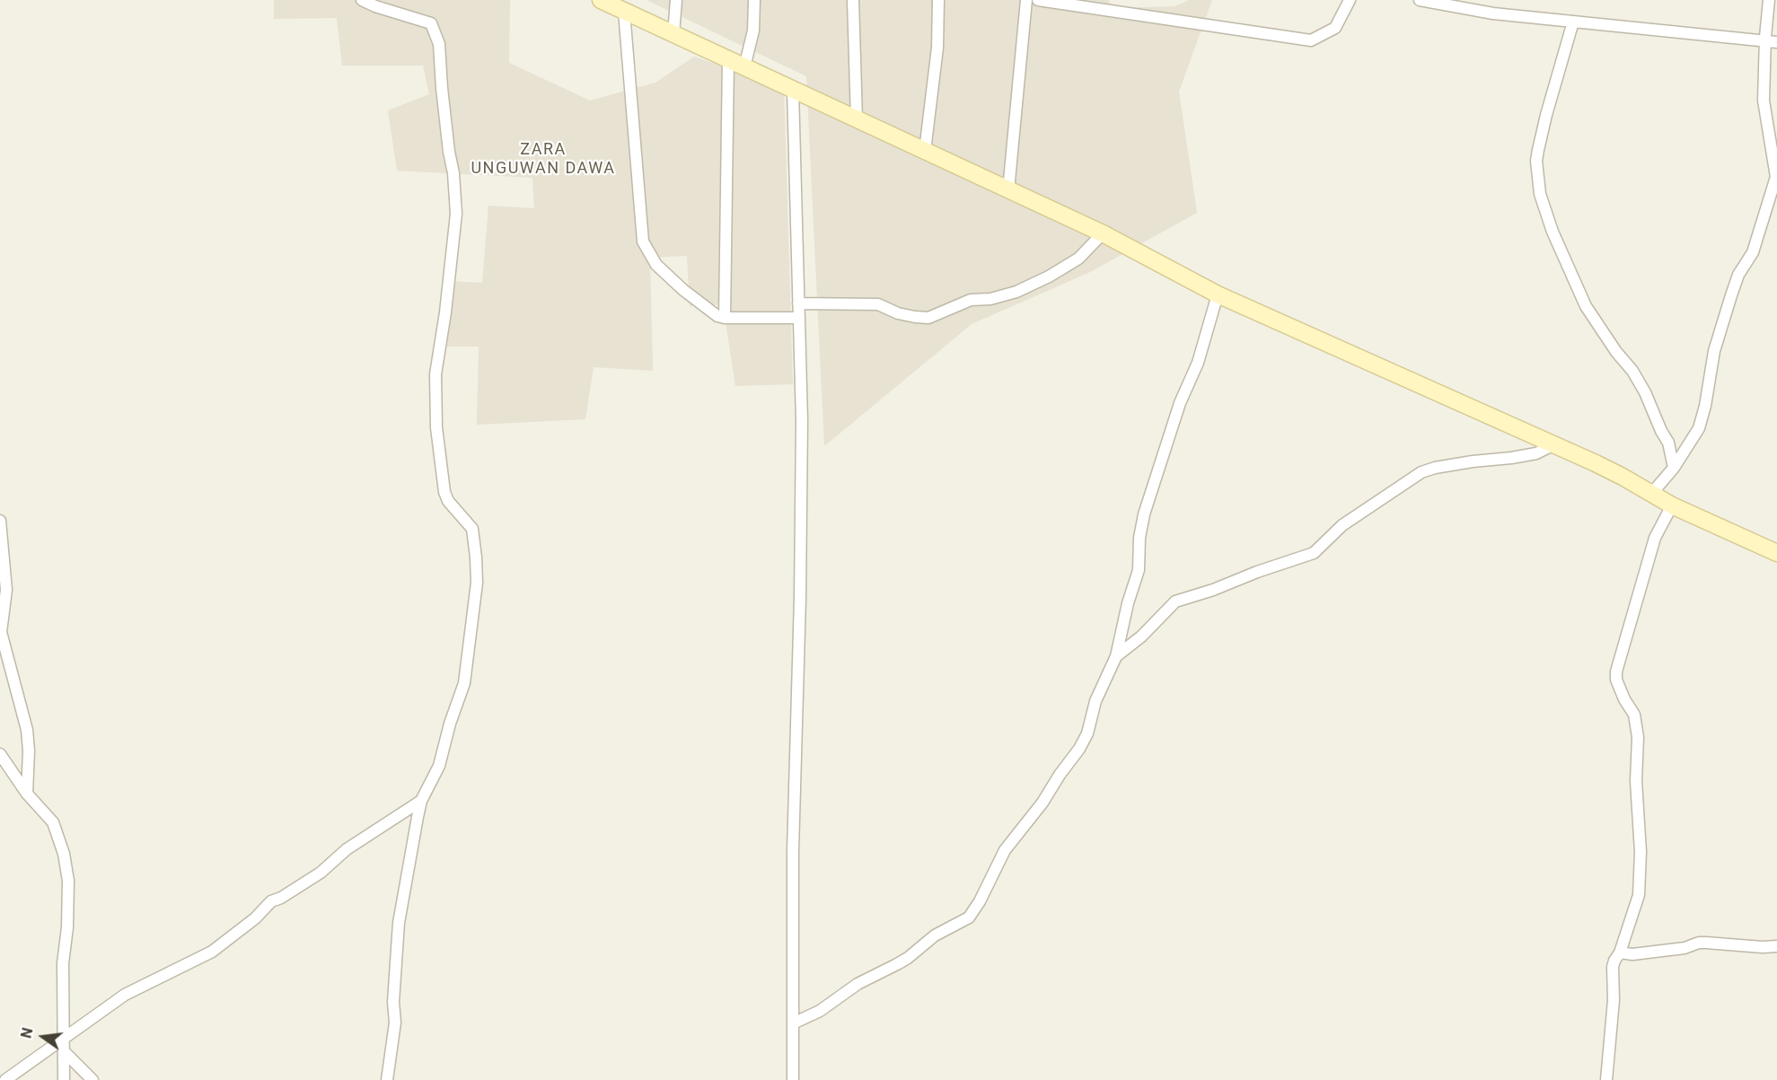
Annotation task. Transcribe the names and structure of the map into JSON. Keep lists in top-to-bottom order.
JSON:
{
  "districts": ["ZARA UNGUWAN DAWA"],
  "north": "left"
}
